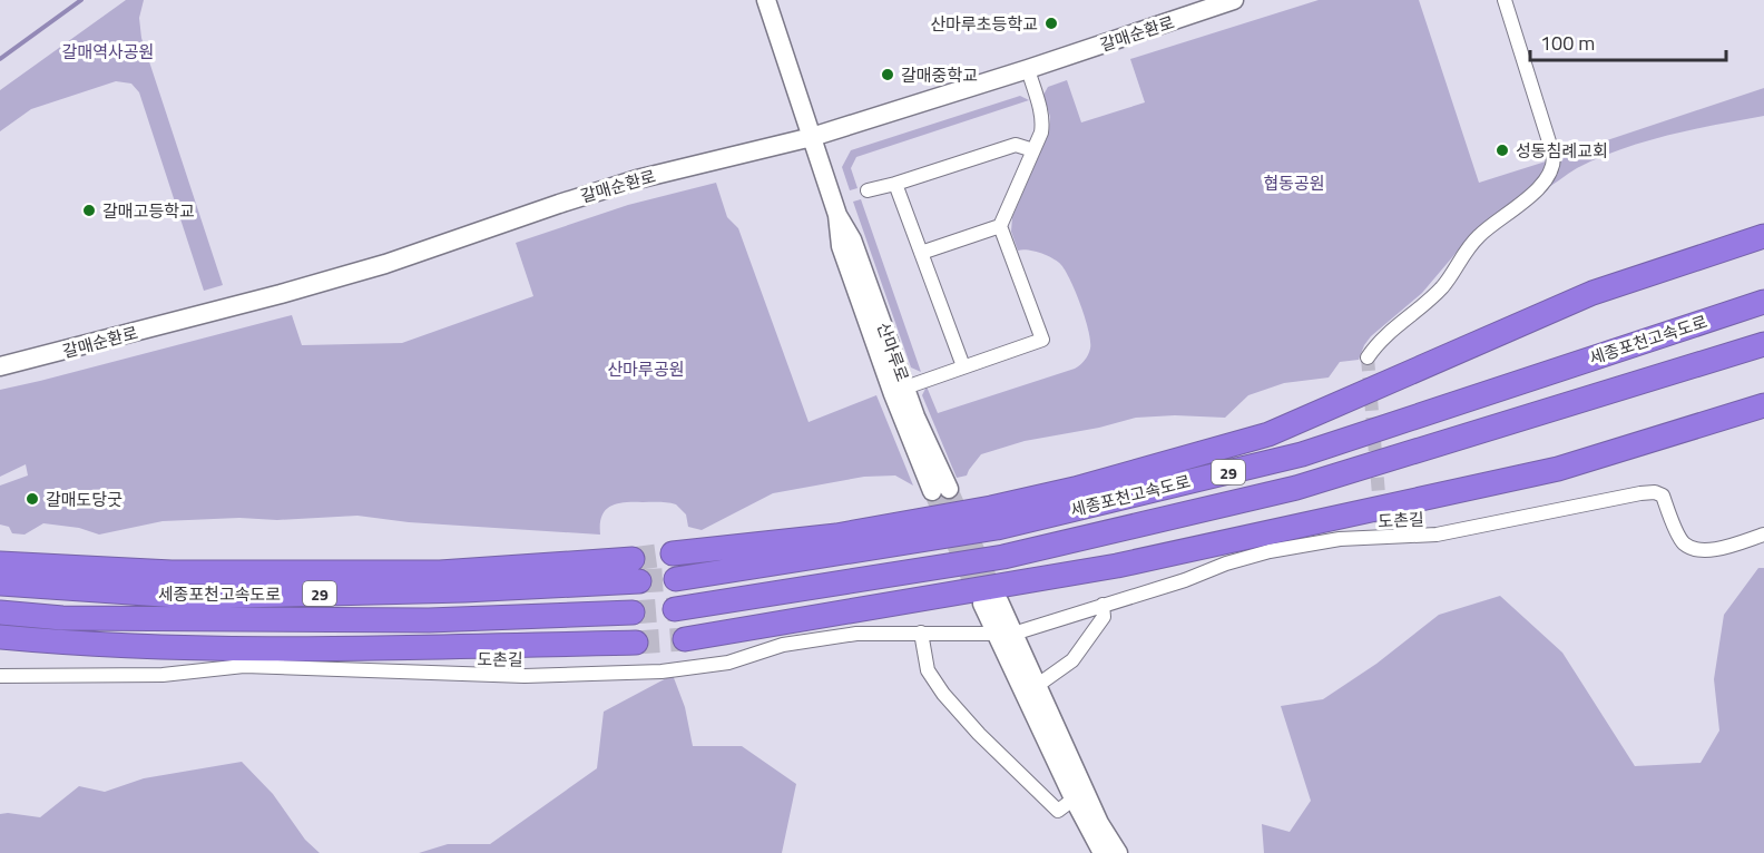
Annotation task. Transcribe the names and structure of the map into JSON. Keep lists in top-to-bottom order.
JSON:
{
  "streets": {
    "highway": ["세종포천고속도로", "29"],
    "street": ["갈매순환로", "산마루로", "도촌길"]
  },
  "crossings": [
    ["갈매순환로", "산마루로"]
  ],
  "parks": ["갈매역사공원", "협동공원", "산마루공원"],
  "places": [
    "산마루초등학교",
    "갈매중학교",
    "성동침례교회",
    "갈매고등학교",
    "갈매도당굿"
  ],
  "scale_bar": "100 m"
}
